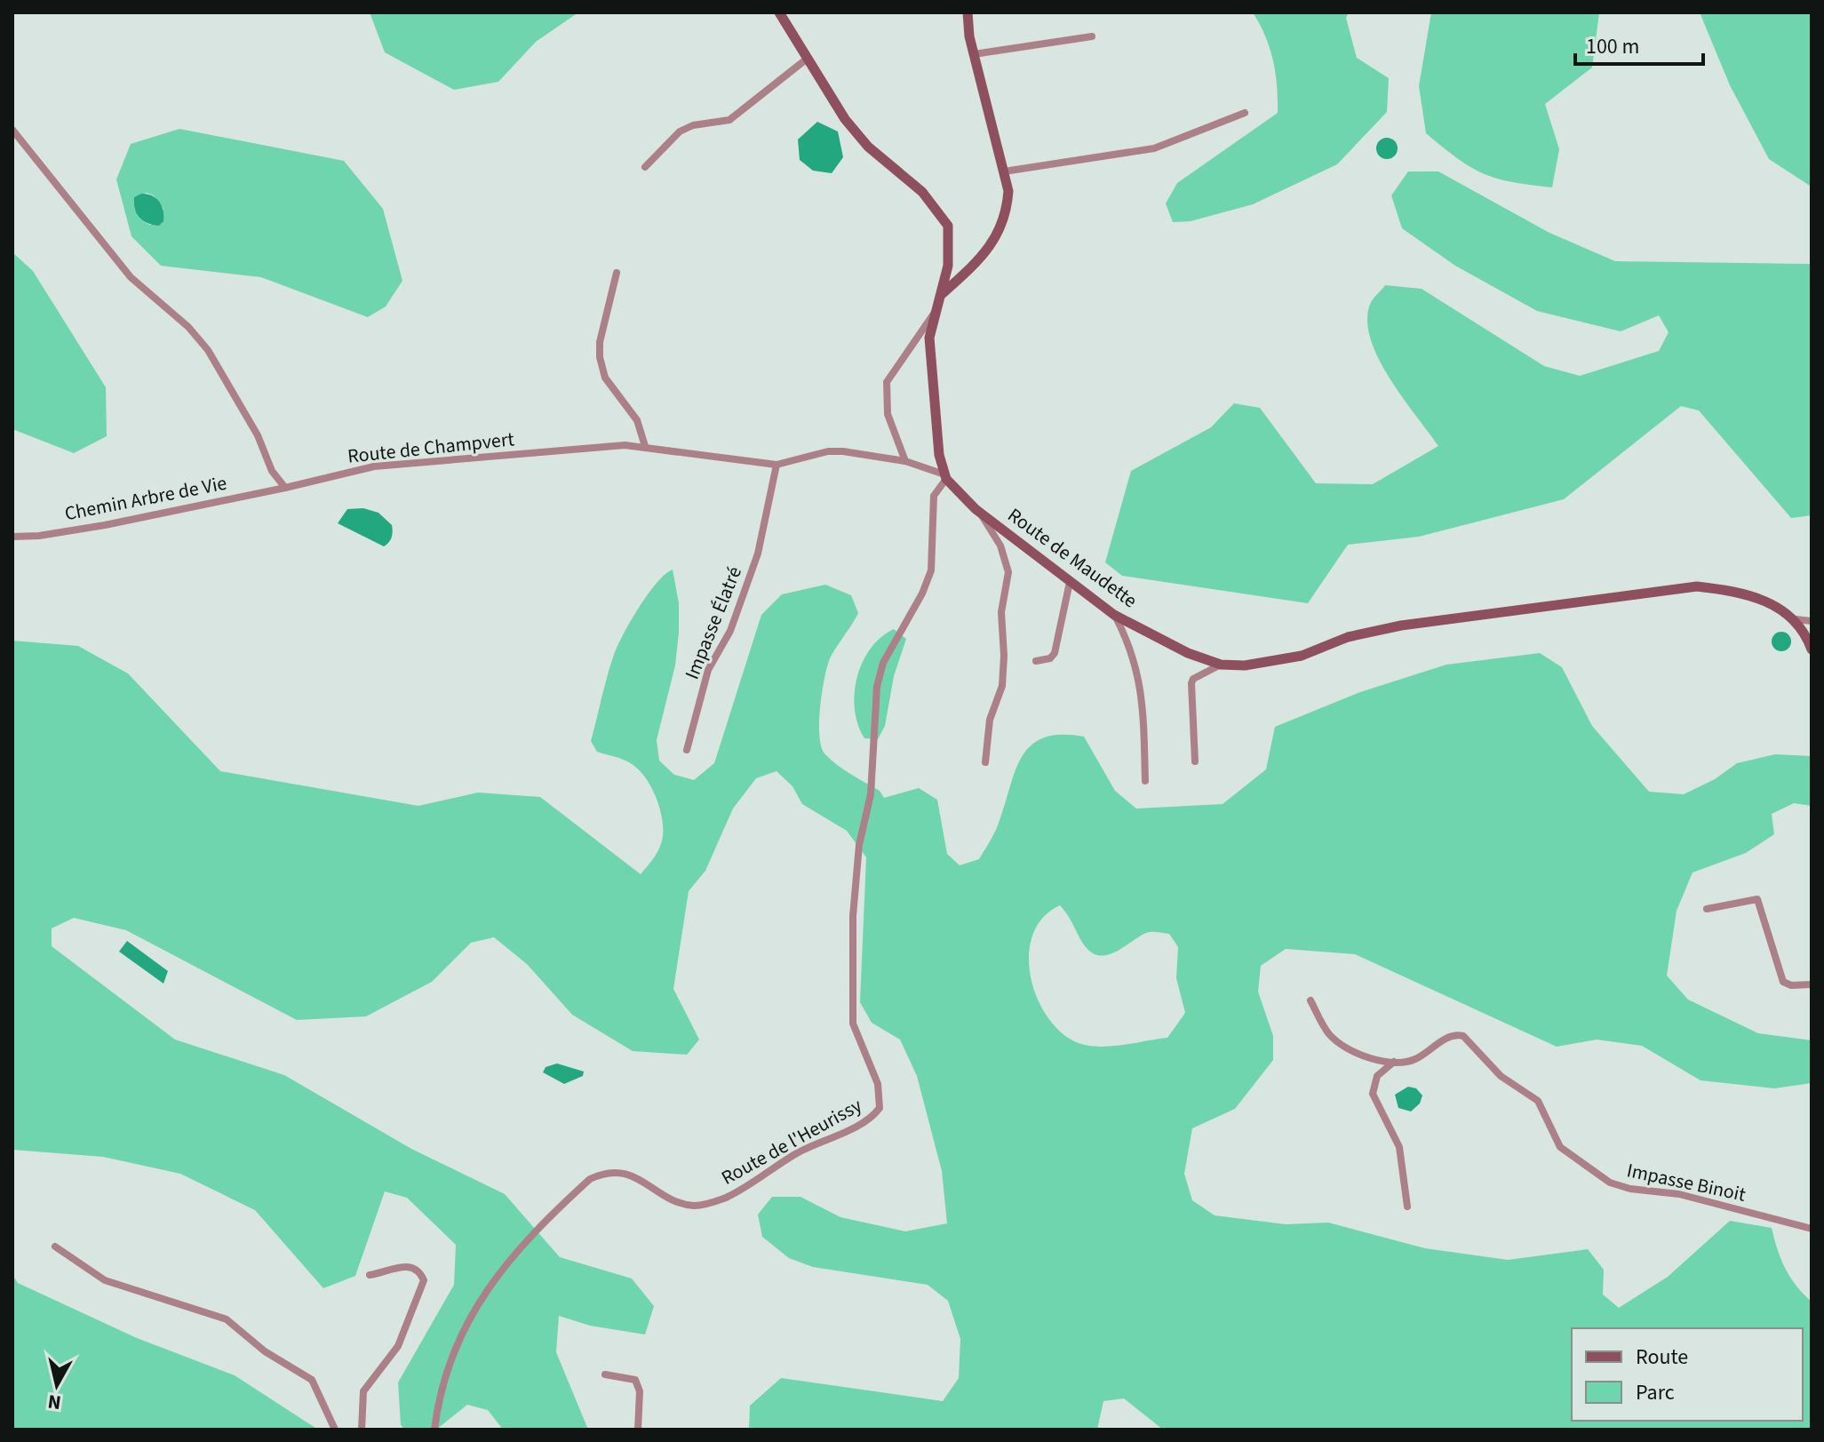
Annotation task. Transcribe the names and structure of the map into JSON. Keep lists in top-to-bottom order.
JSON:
{
  "streets": {
    "street": [
      "Route de Champvert",
      "Chemin Arbre de Vie",
      "Route de Maudette",
      "Impasse Élatré",
      "Route de l'Heurissy",
      "Impasse Binoit"
    ]
  },
  "crossings": [
    ["Route de Champvert", "Chemin Arbre de Vie"],
    ["Route de Champvert", "Route de Maudette"],
    ["Route de Champvert", "Impasse Élatré"],
    ["Route de Champvert", "Route de l'Heurissy"],
    ["Route de Maudette", "Route de l'Heurissy"]
  ],
  "legend": ["Route", "Parc"],
  "scale_bar": "100 m",
  "north": "bottom"
}
